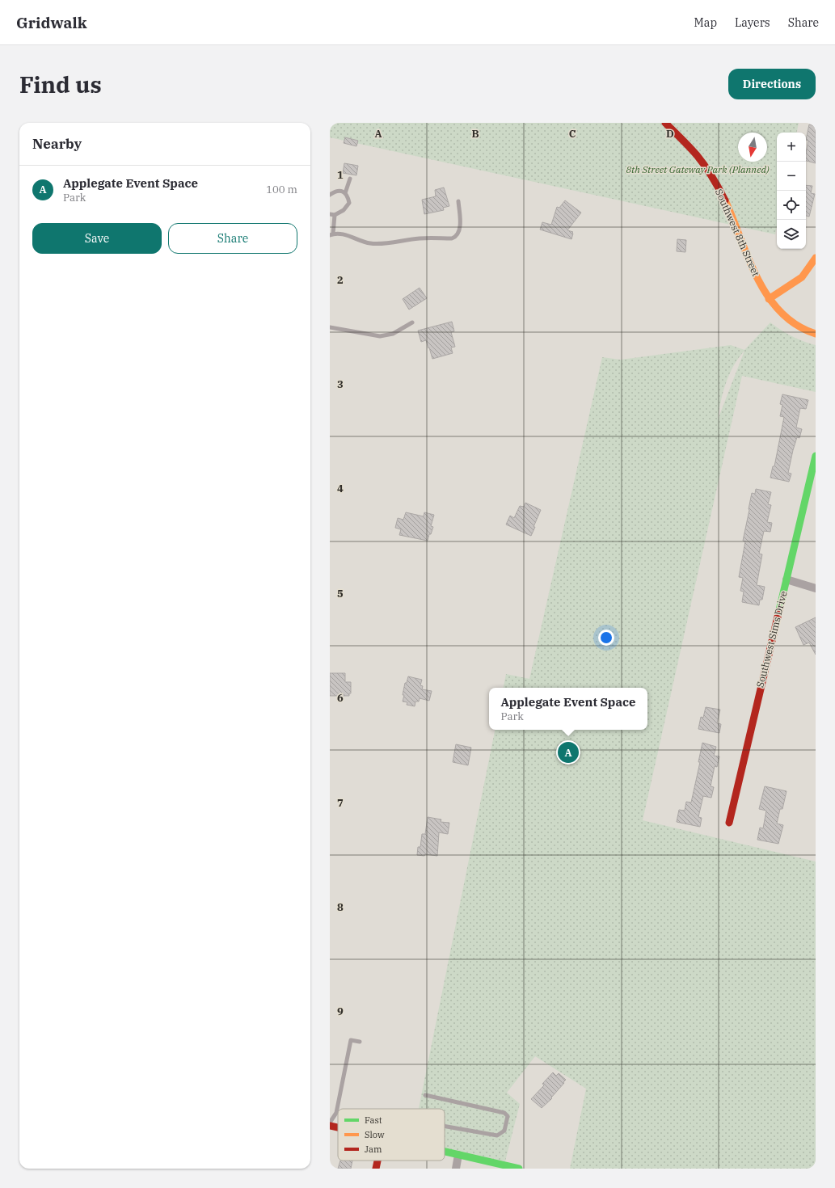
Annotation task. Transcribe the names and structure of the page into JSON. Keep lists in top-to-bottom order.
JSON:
{
  "streets": {
    "street": ["Southwest 8th Street", "Southwest Sims Drive"]
  },
  "parks": ["8th Street Gateway Park (Planned)"],
  "legend": ["Fast", "Slow", "Jam"],
  "north": "bottom",
  "page": {
    "header": "Gridwalk",
    "nav": ["Map", "Layers", "Share"],
    "buttons": [
      "Directions",
      ["Save", "Share"]
    ],
    "title": "Find us",
    "heading": "Nearby",
    "map_buttons": ["+", "−"],
    "list": [
      {
        "mark": "A",
        "name": "Applegate Event Space",
        "note": "Park",
        "value": "100 m"
      }
    ],
    "popup": ["Applegate Event Space", "Park"],
    "pins": "A"
  },
  "grid": {
    "columns": [
      "A",
      "B",
      "C",
      "D"
    ],
    "rows": [
      "1",
      "2",
      "3",
      "4",
      "5",
      "6",
      "7",
      "8",
      "9"
    ]
  }
}
